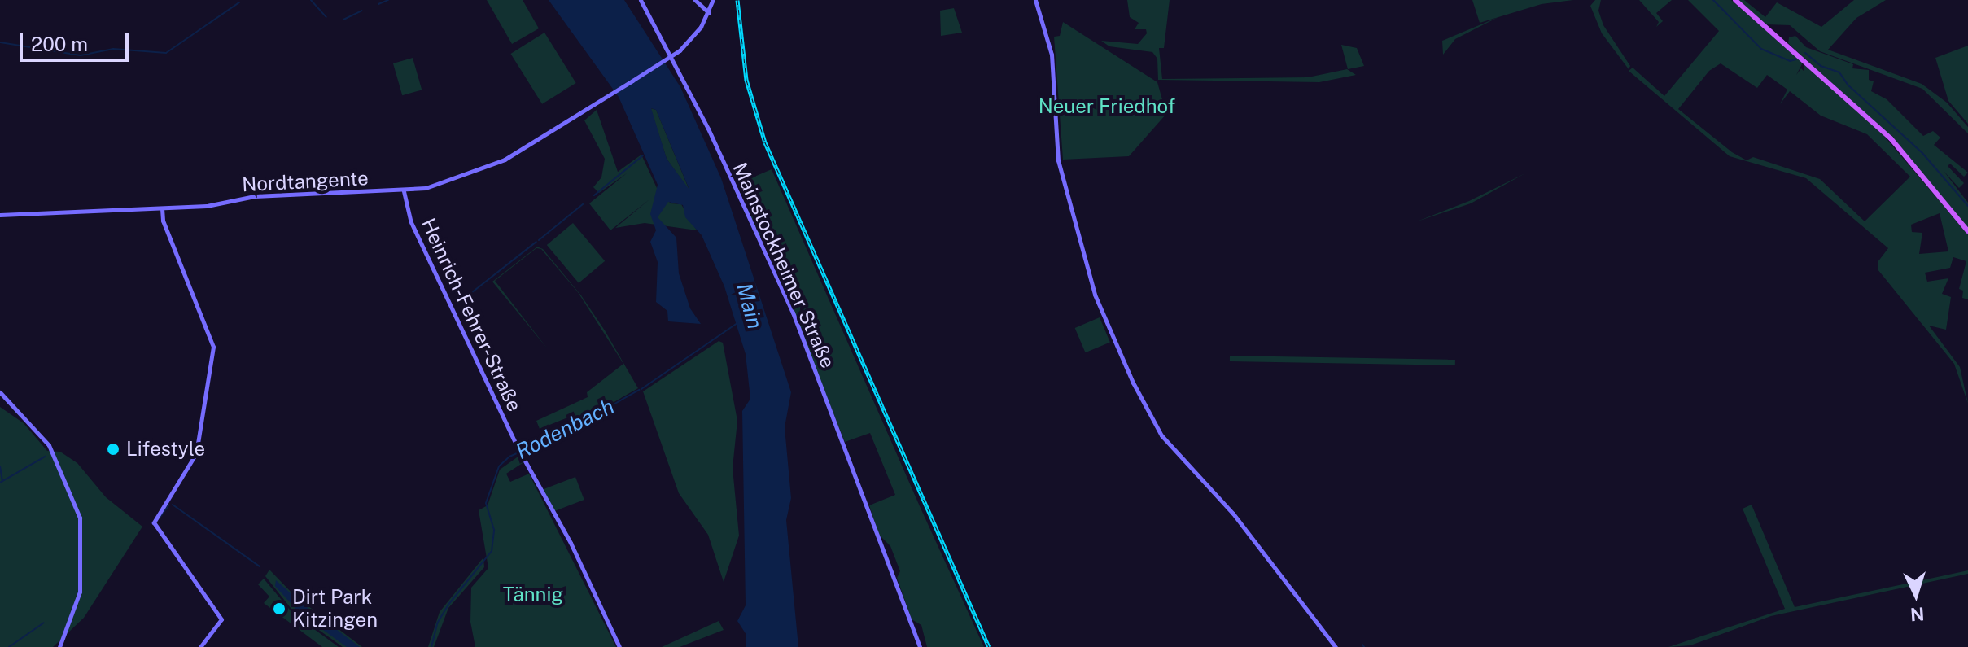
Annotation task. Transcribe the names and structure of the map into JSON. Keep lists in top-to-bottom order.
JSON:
{
  "streets": {
    "main road": ["Nordtangente", "Mainstockheimer Straße", "Heinrich-Fehrer-Straße"]
  },
  "crossings": [
    ["Nordtangente", "Heinrich-Fehrer-Straße"]
  ],
  "water": ["Main", "Rodenbach"],
  "parks": ["Neuer Friedhof", "Tännig"],
  "places": ["Lifestyle", "Dirt Park Kitzingen"],
  "scale_bar": "200 m",
  "north": "bottom"
}
